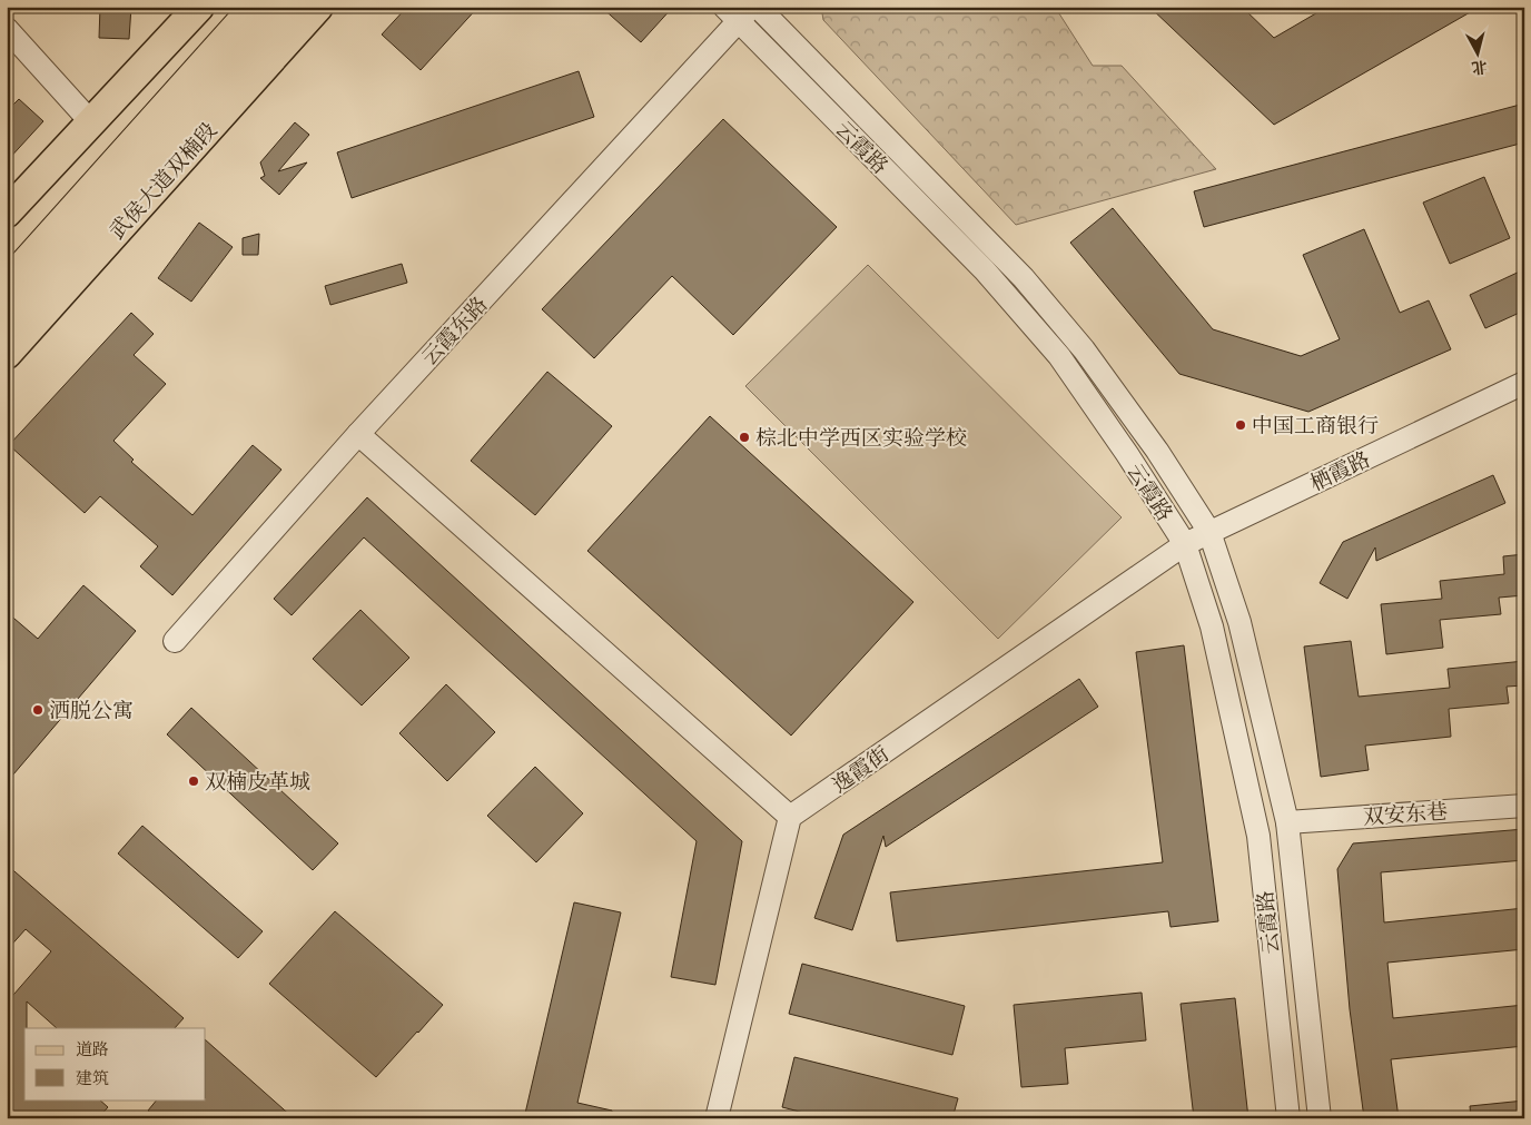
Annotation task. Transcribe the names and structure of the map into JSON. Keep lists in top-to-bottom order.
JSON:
{
  "streets": {
    "main road": ["武侯大道双楠段"],
    "street": [
      "云霞路",
      "云霞东路",
      "栖霞路",
      "逸霞街",
      "双安东巷"
    ]
  },
  "crossings": [
    ["云霞路", "云霞东路"],
    ["云霞路", "栖霞路"],
    ["云霞路", "逸霞街"],
    ["栖霞路", "逸霞街"]
  ],
  "places": [
    "中国工商银行",
    "棕北中学西区实验学校",
    "洒脱公寓",
    "双楠皮革城"
  ],
  "legend": ["道路", "建筑"],
  "north": "bottom"
}
